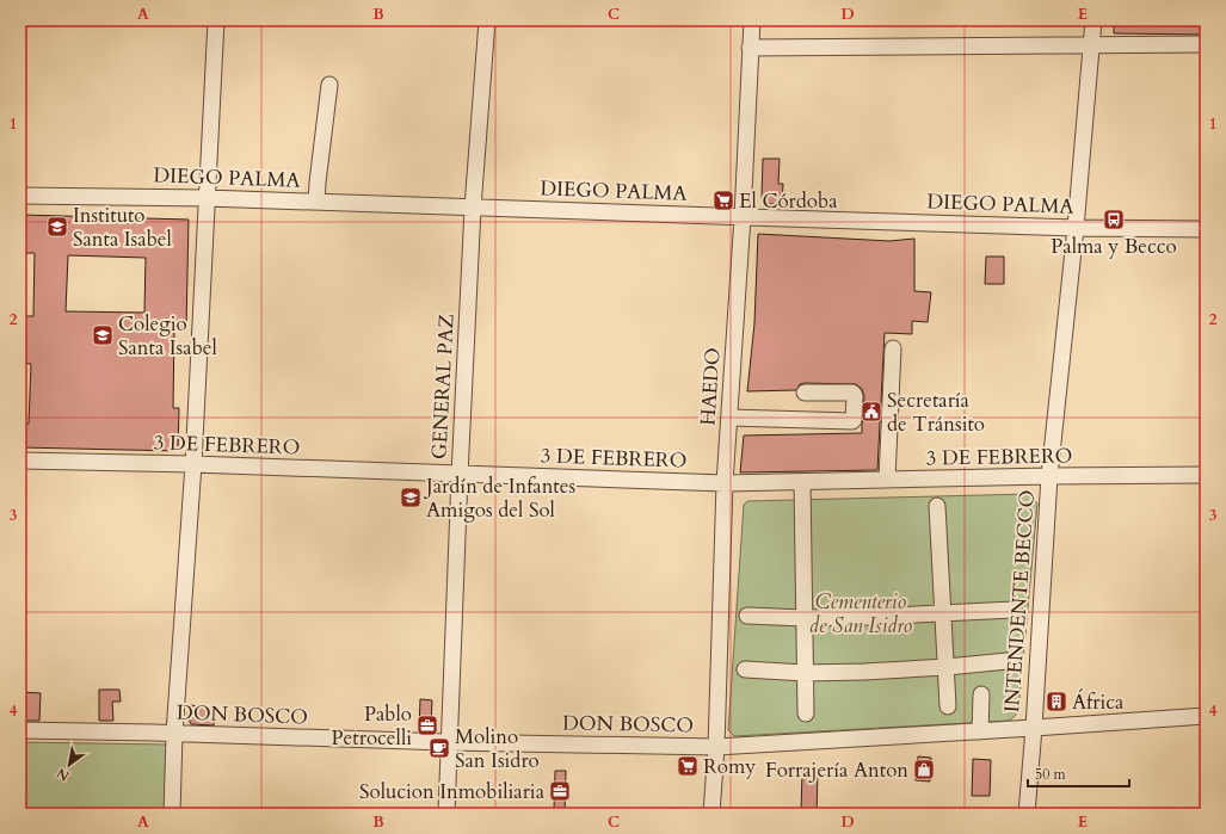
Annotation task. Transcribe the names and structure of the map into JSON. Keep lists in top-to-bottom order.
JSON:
{
  "streets": {
    "street": [
      "DIEGO PALMA",
      "GENERAL PAZ",
      "HAEDO",
      "3 DE FEBRERO",
      "INTENDENTE BECCO",
      "DON BOSCO"
    ]
  },
  "crossings": [
    ["DIEGO PALMA", "GENERAL PAZ"],
    ["DIEGO PALMA", "HAEDO"],
    ["DIEGO PALMA", "INTENDENTE BECCO"],
    ["GENERAL PAZ", "3 DE FEBRERO"],
    ["GENERAL PAZ", "DON BOSCO"],
    ["HAEDO", "3 DE FEBRERO"],
    ["HAEDO", "DON BOSCO"],
    ["3 DE FEBRERO", "INTENDENTE BECCO"],
    ["INTENDENTE BECCO", "DON BOSCO"]
  ],
  "parks": ["Cementerio de San Isidro"],
  "places": {
    "supermarket": ["El Córdoba", "Romy"],
    "bus stop": ["Palma y Becco"],
    "school or university": ["Instituto Santa Isabel", "Colegio Santa Isabel", "Jardín de Infantes Amigos del Sol"],
    "public building": ["Secretaría de Tránsito"],
    "building": ["África"],
    "office": ["Pablo Petrocelli", "Solucion Inmobiliaria"],
    "cafe": ["Molino San Isidro"],
    "shop": ["Forrajería Anton"]
  },
  "scale_bar": "50 m",
  "north": "bottom left",
  "grid": {
    "columns": [
      "A",
      "B",
      "C",
      "D",
      "E"
    ],
    "rows": [
      "1",
      "2",
      "3",
      "4"
    ]
  }
}
